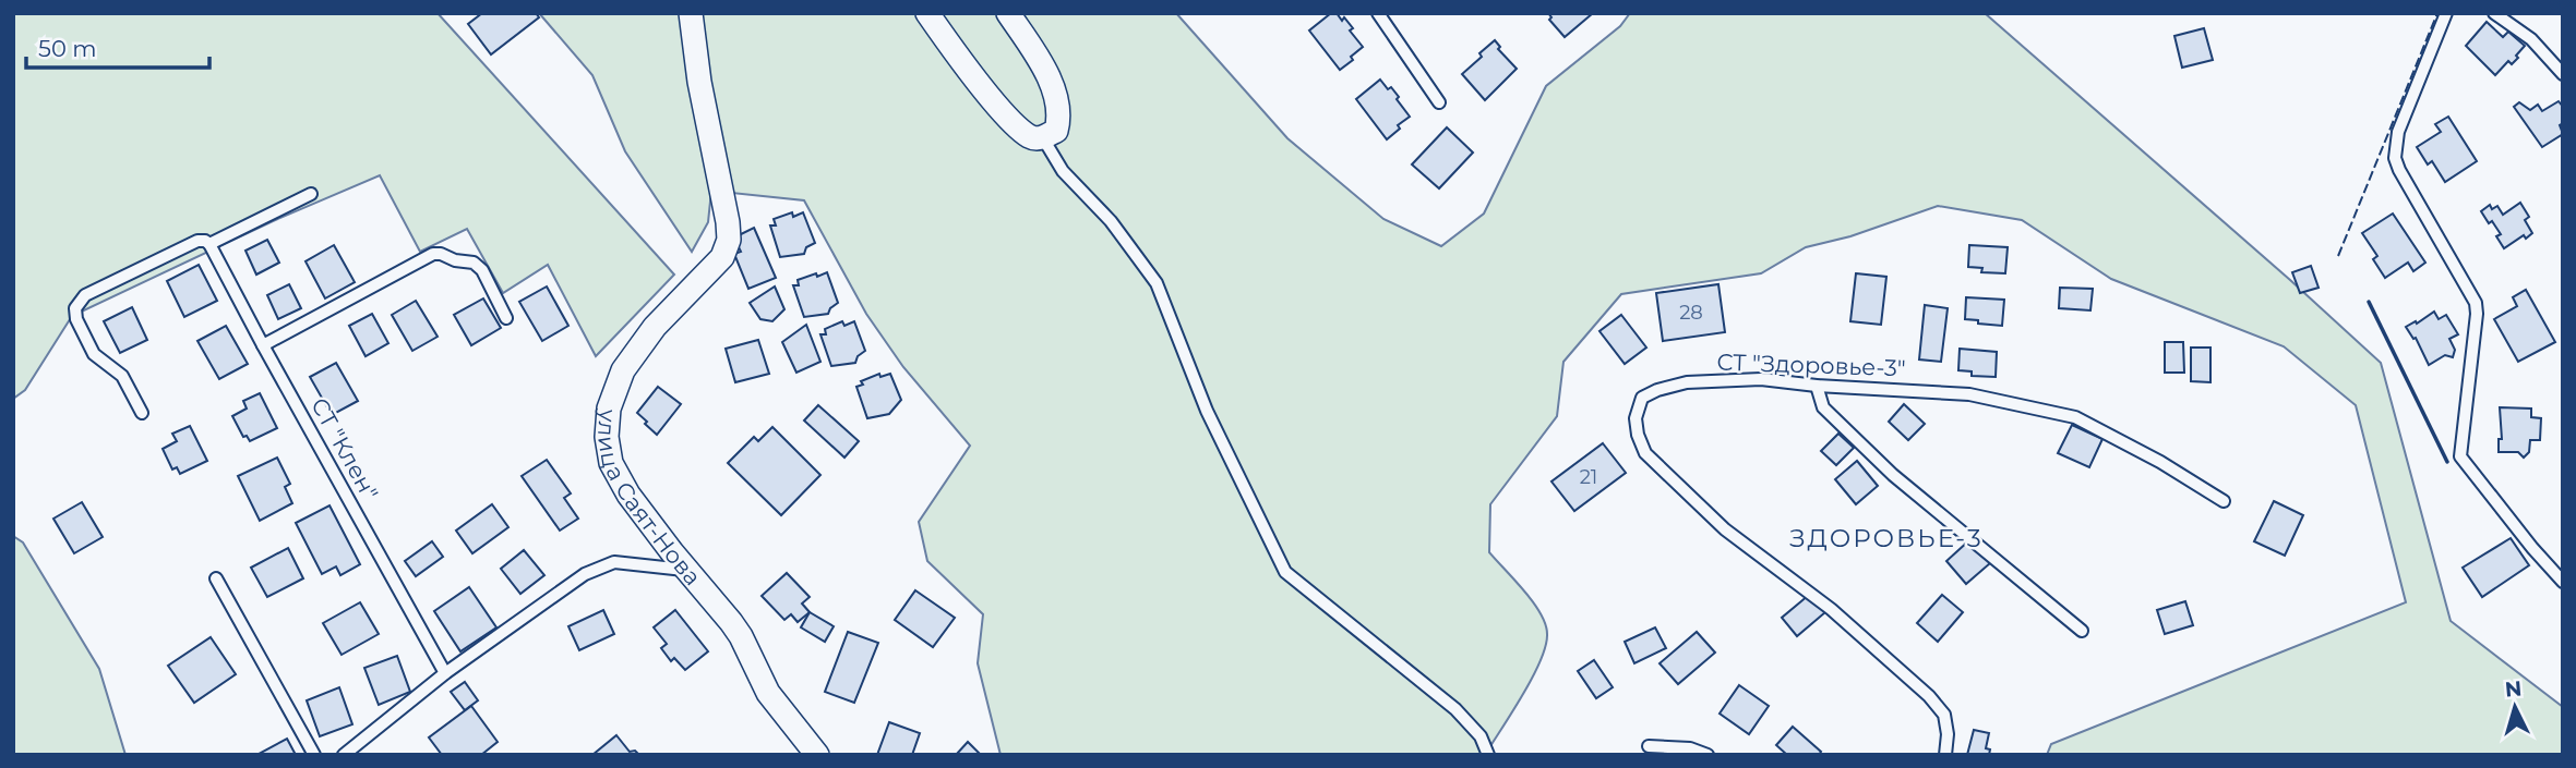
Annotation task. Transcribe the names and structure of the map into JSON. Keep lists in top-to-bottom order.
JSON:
{
  "streets": {
    "street": ["улица Саят-Нова"],
    "lane": ["СТ \"Здоровье-3\"", "СТ \"Клен\""]
  },
  "districts": ["ЗДОРОВЬЕ-3"],
  "house_numbers": ["28", "21"],
  "scale_bar": "50 m",
  "north": "top"
}
